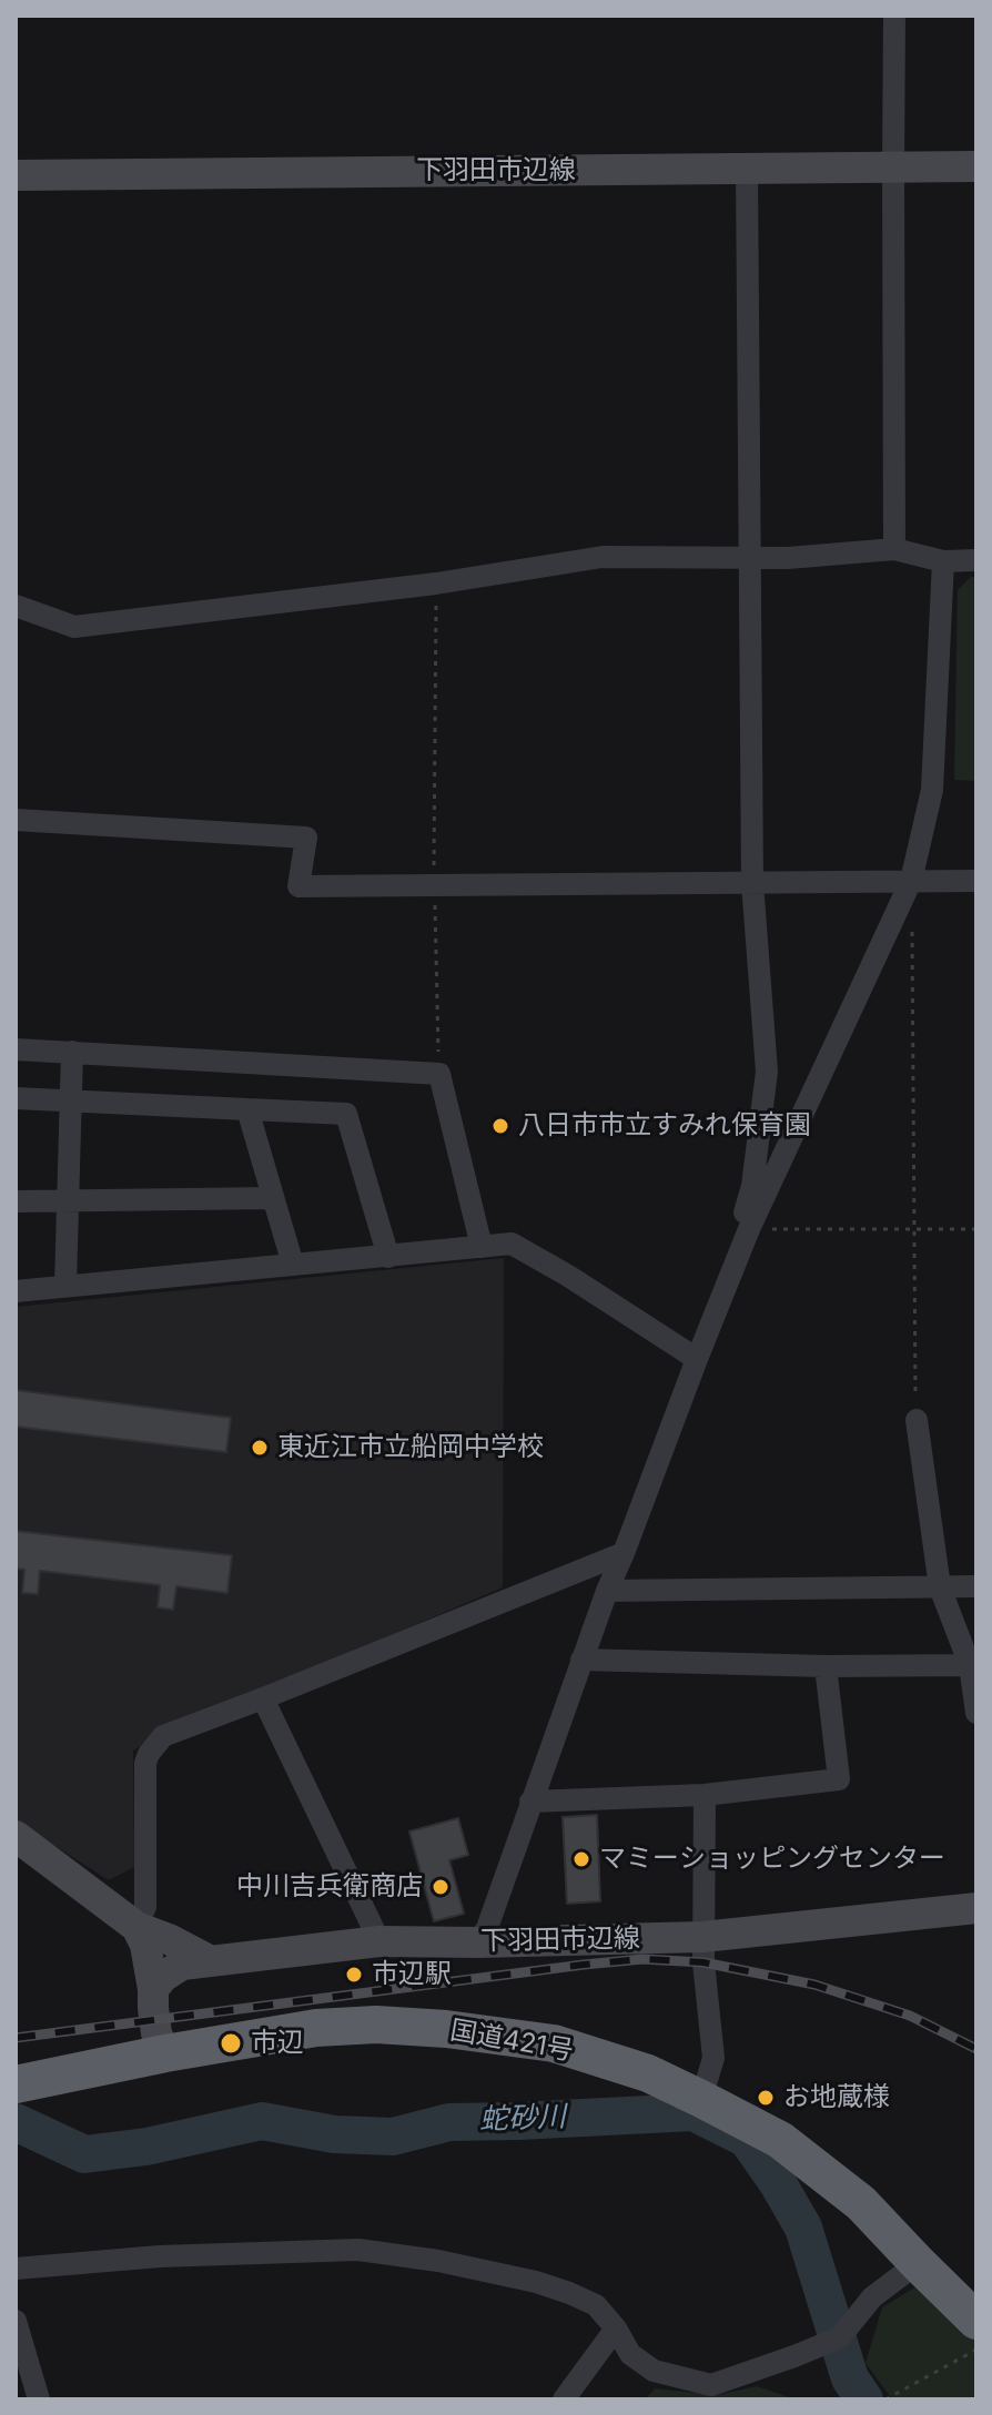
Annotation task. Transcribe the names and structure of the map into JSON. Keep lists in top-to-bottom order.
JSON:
{
  "streets": {
    "highway": ["国道421号"],
    "main road": ["下羽田市辺線"]
  },
  "water": ["蛇砂川"],
  "places": [
    "八日市市立すみれ保育園",
    "東近江市立船岡中学校",
    "マミーショッピングセンター",
    "中川吉兵衛商店",
    "市辺駅",
    "市辺",
    "お地蔵様"
  ]
}
